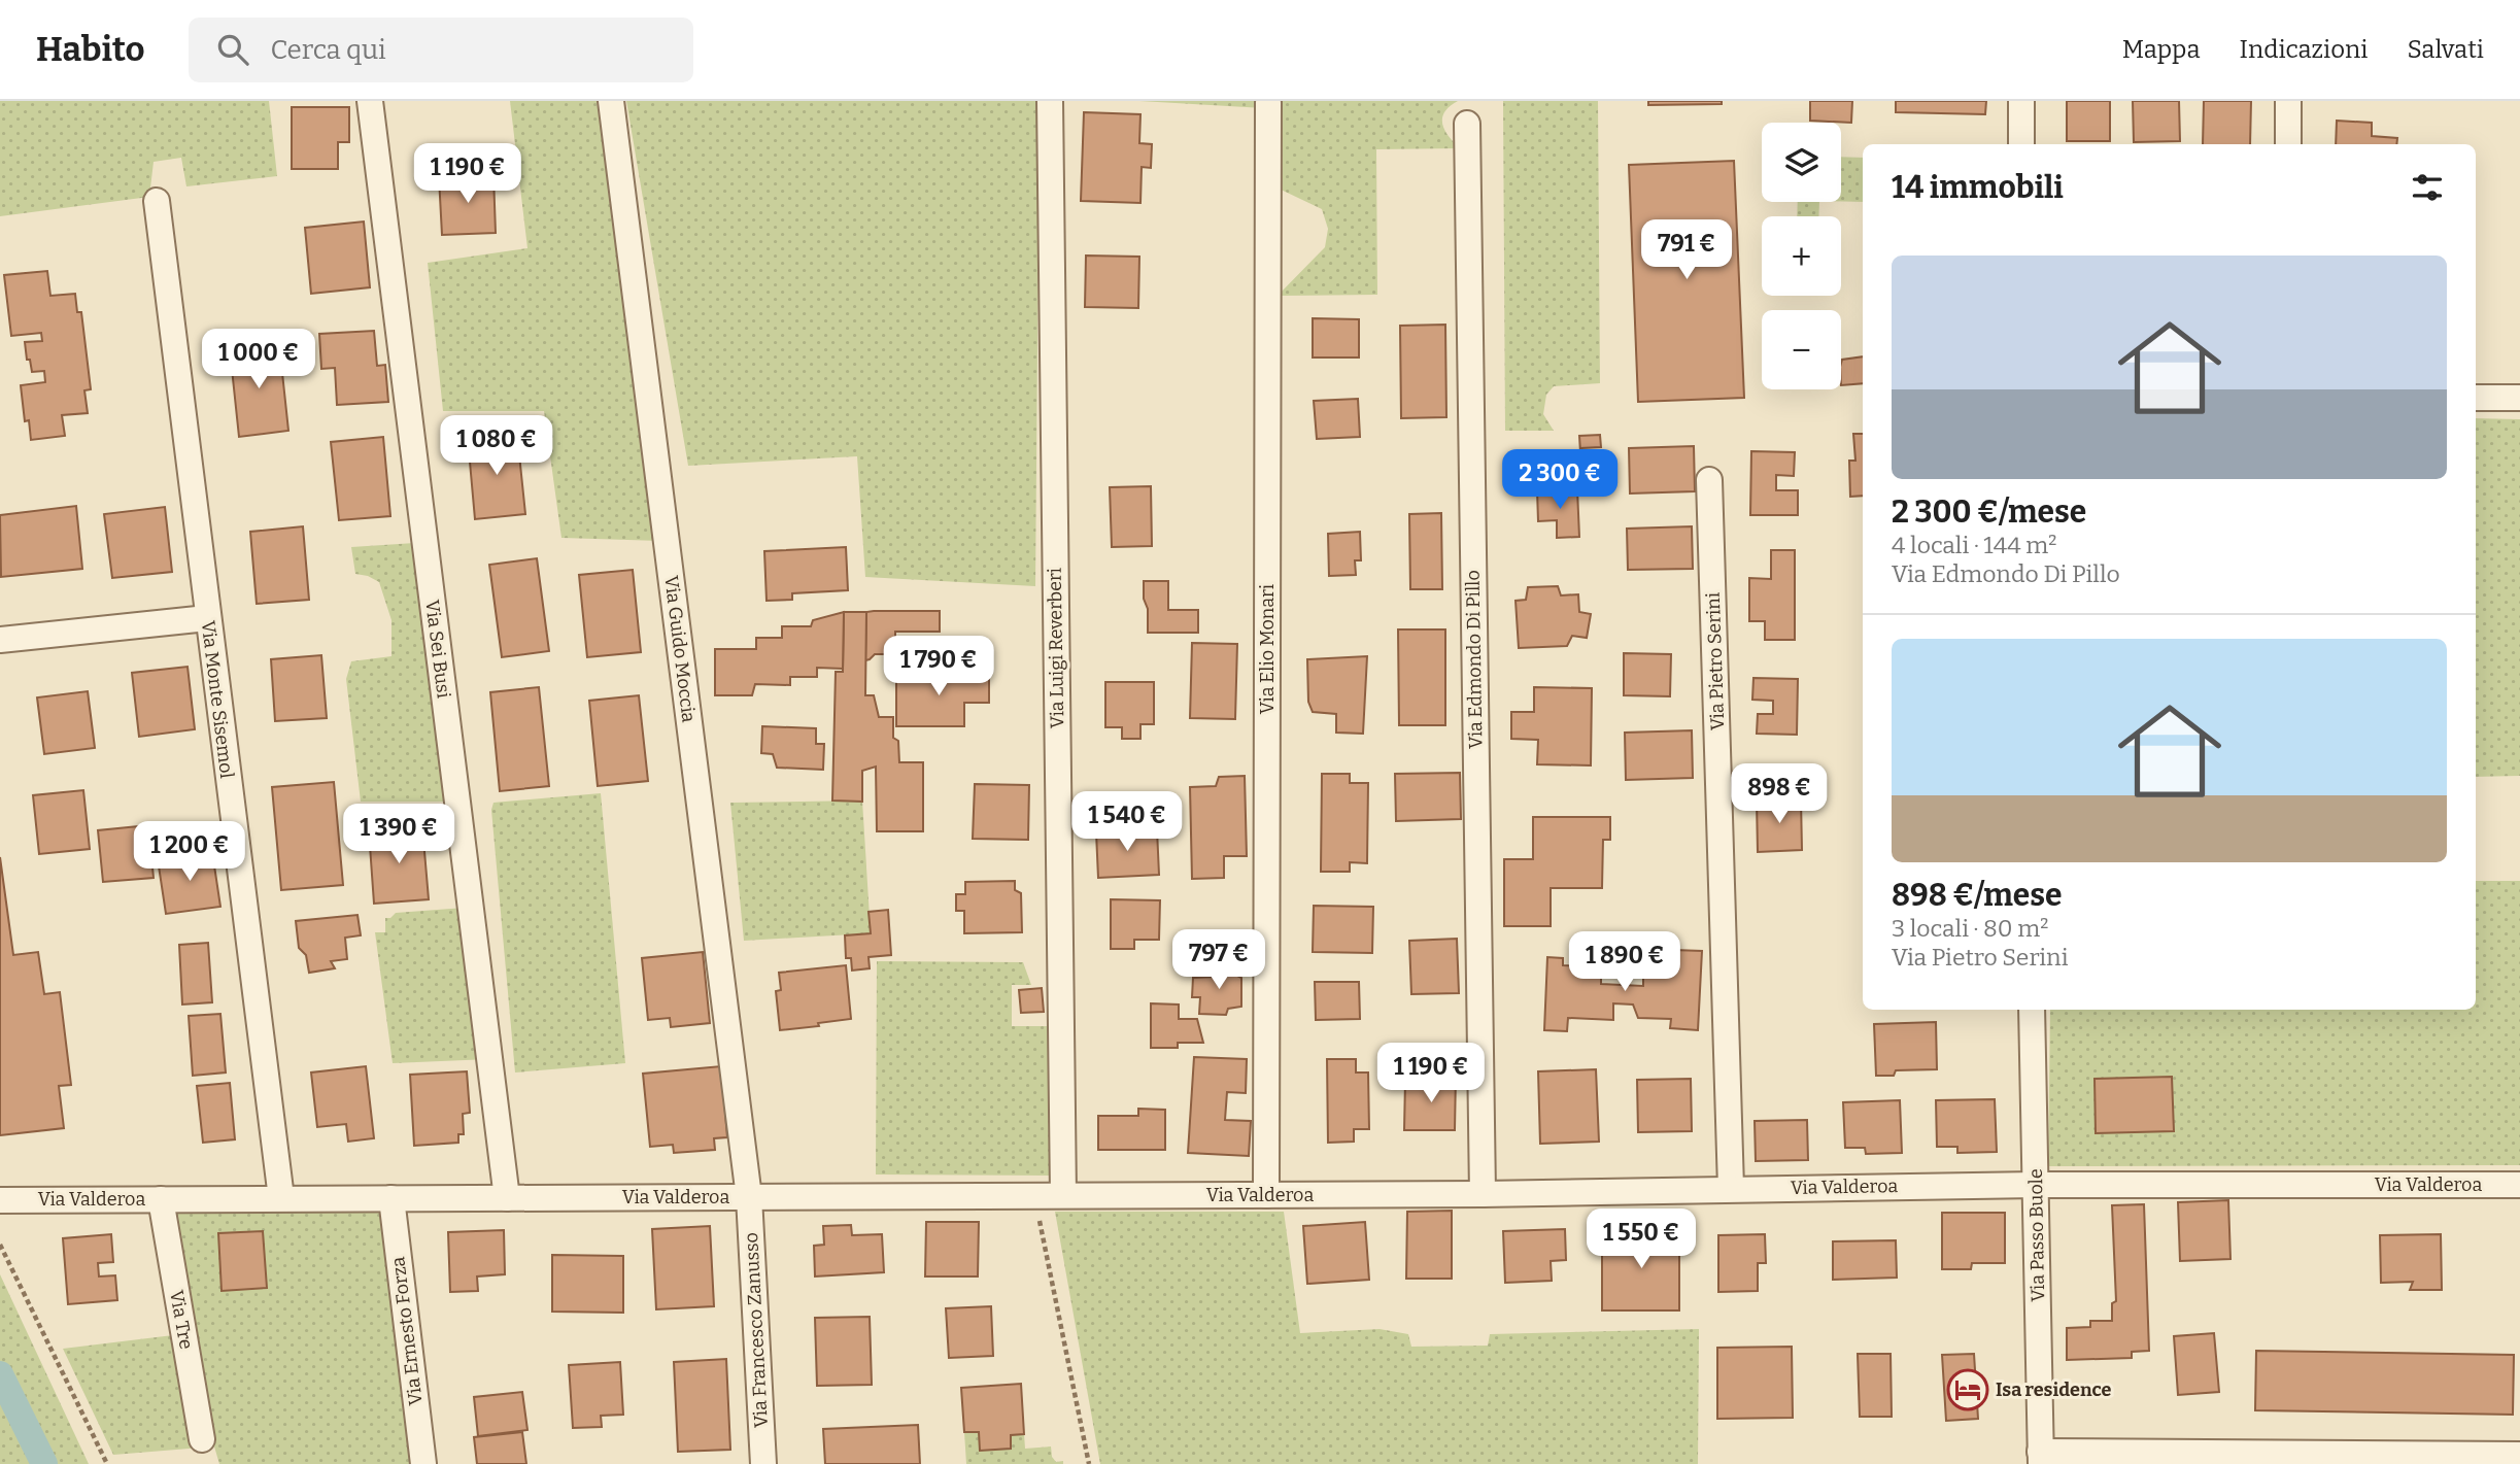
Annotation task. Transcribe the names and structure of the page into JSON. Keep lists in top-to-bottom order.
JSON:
{
  "streets": {
    "street": [
      "Via Luigi Reverberi",
      "Via Sei Busi",
      "Via Guido Moccia",
      "Via Elio Monari",
      "Via Edmondo Di Pillo",
      "Via Pietro Serini",
      "Via Monte Sisemol",
      "Via Valderoa",
      "Via Passo Buole",
      "Via Tre",
      "Via Francesco Zanusso",
      "Via Ernesto Forza"
    ]
  },
  "crossings": [
    ["Via Luigi Reverberi", "Via Valderoa"],
    ["Via Sei Busi", "Via Valderoa"],
    ["Via Guido Moccia", "Via Valderoa"],
    ["Via Guido Moccia", "Via Francesco Zanusso"],
    ["Via Elio Monari", "Via Valderoa"],
    ["Via Edmondo Di Pillo", "Via Valderoa"],
    ["Via Pietro Serini", "Via Valderoa"],
    ["Via Monte Sisemol", "Via Valderoa"],
    ["Via Valderoa", "Via Passo Buole"],
    ["Via Valderoa", "Via Tre"],
    ["Via Valderoa", "Via Francesco Zanusso"],
    ["Via Valderoa", "Via Ernesto Forza"]
  ],
  "places": {
    "hotel": ["Isa residence"]
  },
  "page": {
    "header": "Habito",
    "search": "Cerca qui",
    "nav": ["Mappa", "Indicazioni", "Salvati"],
    "map_buttons": ["+", "−"],
    "price": [
      "1 190 €",
      "791 €",
      "1 000 €",
      "1 080 €",
      "2 300 €",
      "1 790 €",
      "898 €",
      "1 540 €",
      "1 390 €",
      "1 200 €",
      "797 €",
      "1 890 €",
      "1 190 €",
      "1 550 €"
    ],
    "heading": "14 immobili",
    "list": [
      {
        "name": "2 300 €/mese",
        "note": "4 locali · 144 m² · Via Edmondo Di Pillo"
      },
      {
        "name": "898 €/mese",
        "note": "3 locali · 80 m² · Via Pietro Serini"
      }
    ]
  }
}
